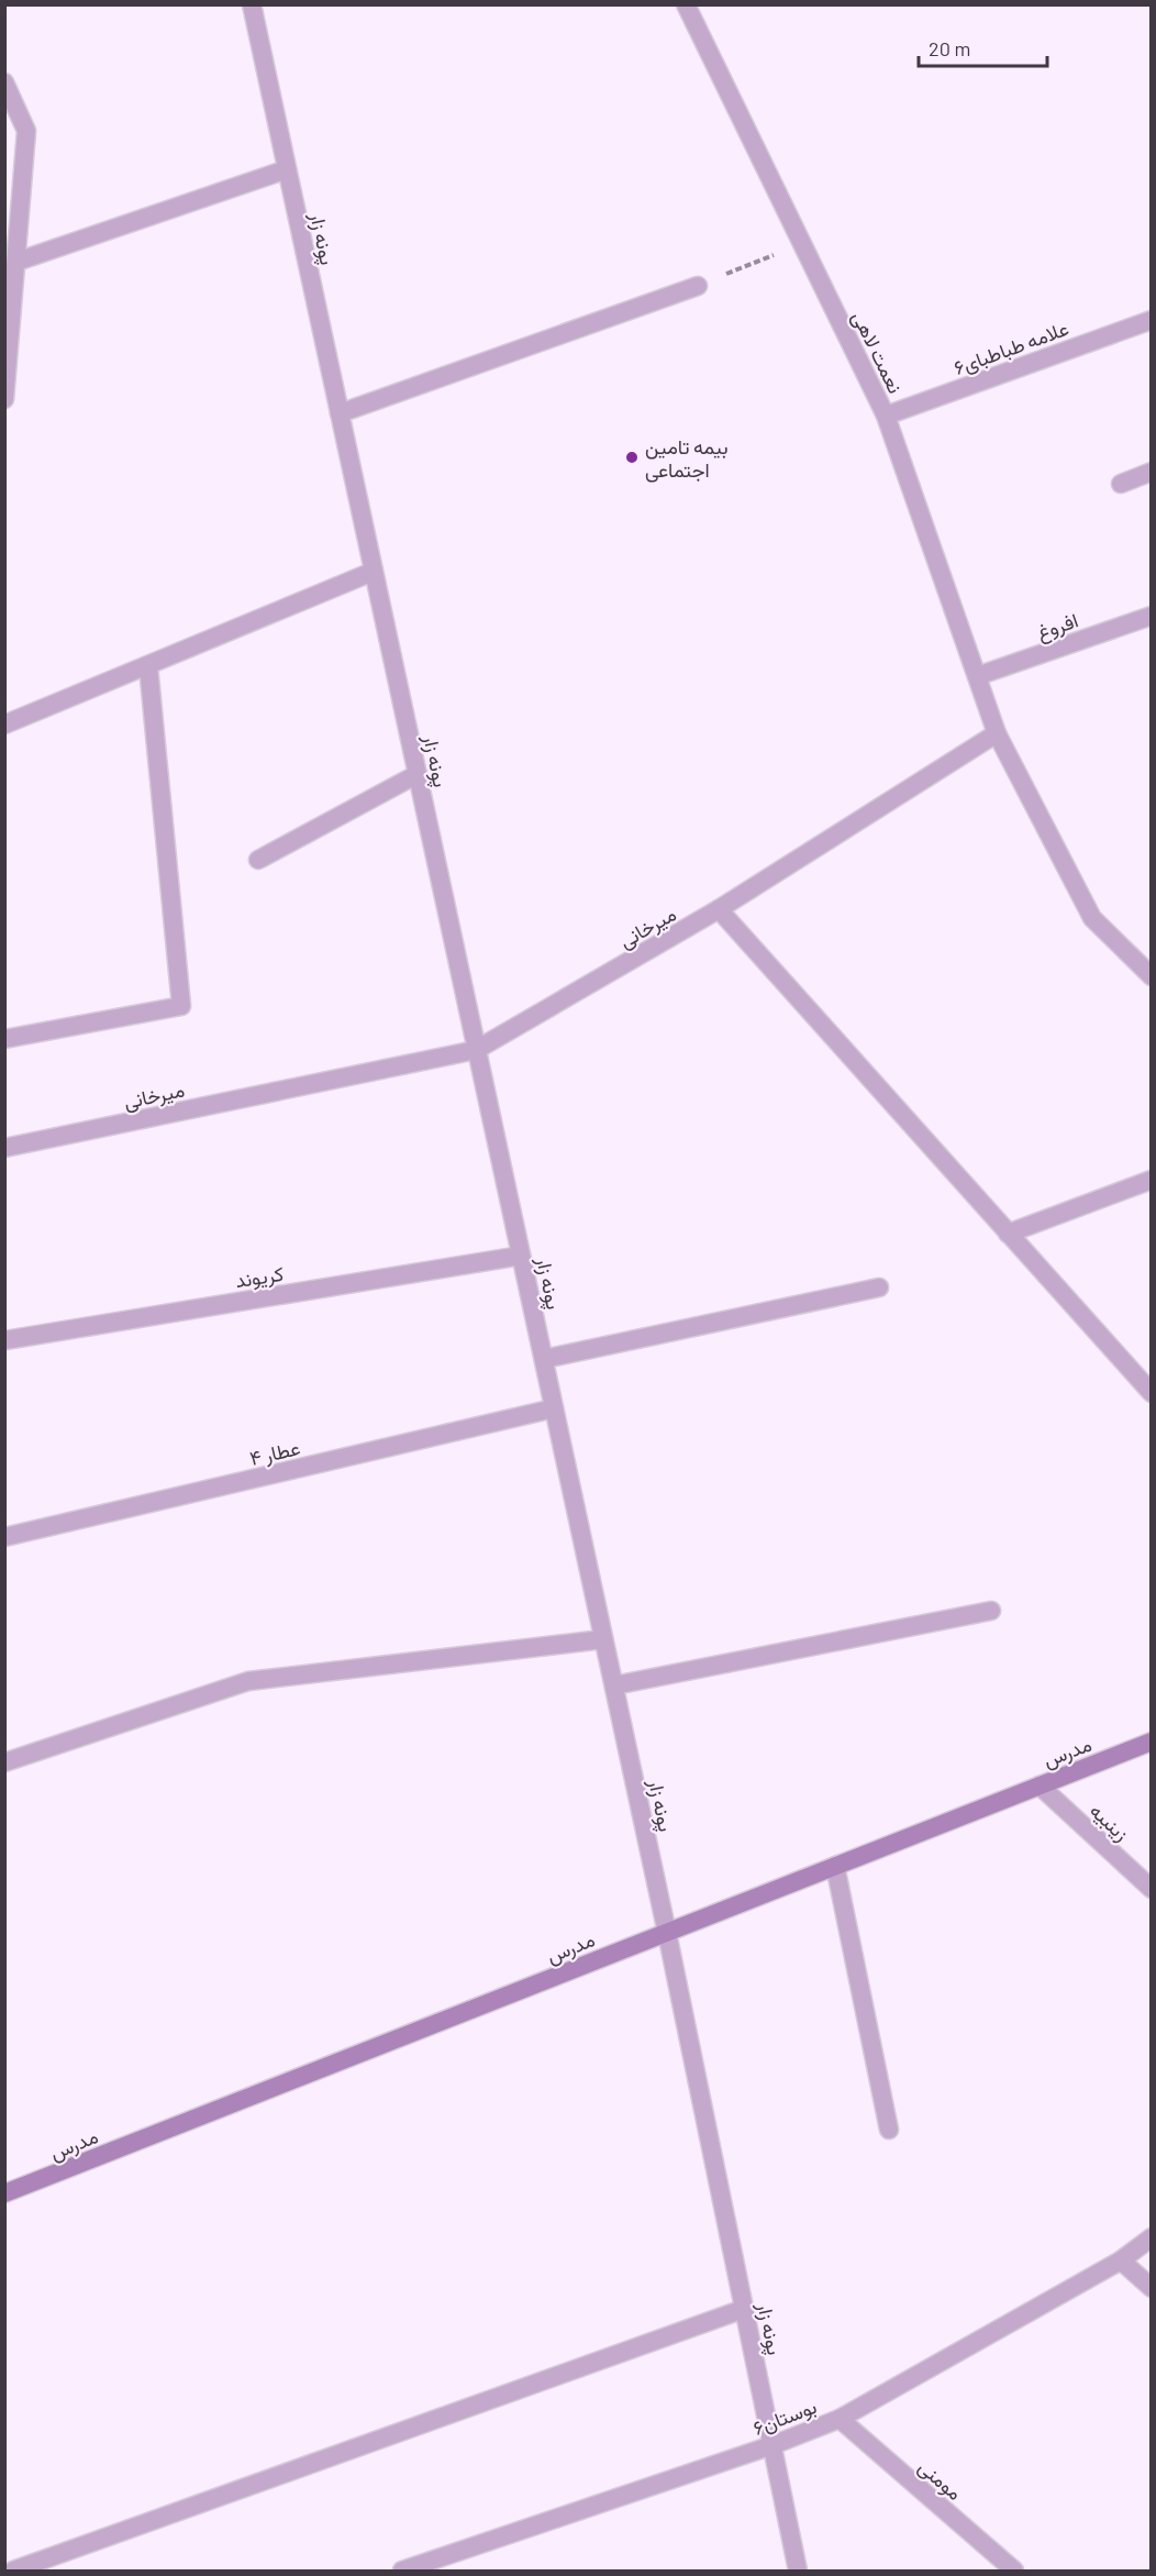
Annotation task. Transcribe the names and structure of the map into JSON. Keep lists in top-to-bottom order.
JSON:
{
  "streets": {
    "main road": ["مدرس"],
    "street": [
      "پونه زار",
      "علامه طباطبای۶",
      "نعمت لاهی",
      "افروغ",
      "میرخانی",
      "کریوند",
      "عطار ۴",
      "زینبیه",
      "بوستان۶",
      "مومنی"
    ]
  },
  "crossings": [
    ["پونه زار", "میرخانی"],
    ["پونه زار", "کریوند"],
    ["پونه زار", "عطار ۴"],
    ["پونه زار", "مدرس"],
    ["پونه زار", "بوستان۶"],
    ["علامه طباطبای۶", "نعمت لاهی"],
    ["نعمت لاهی", "افروغ"],
    ["نعمت لاهی", "میرخانی"],
    ["مدرس", "زینبیه"],
    ["بوستان۶", "مومنی"]
  ],
  "places": ["بیمه تامین اجتماعی"],
  "scale_bar": "20 m"
}
